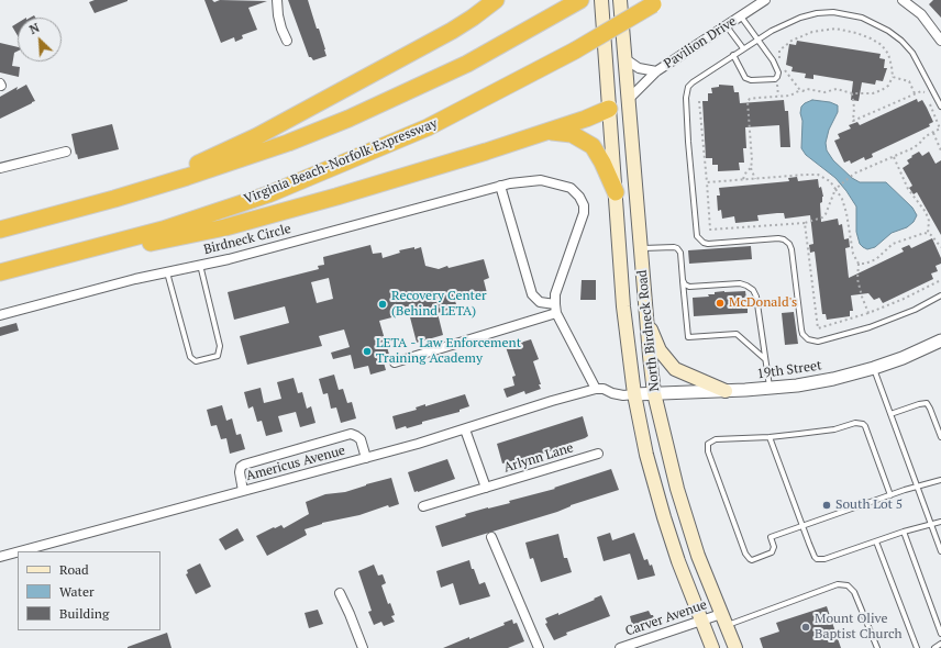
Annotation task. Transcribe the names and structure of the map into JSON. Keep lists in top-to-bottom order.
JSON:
{
  "streets": {
    "highway": ["Virginia Beach-Norfolk Expressway"],
    "main road": ["Pavilion Drive", "North Birdneck Road"],
    "street": [
      "Birdneck Circle",
      "19th Street",
      "Arlynn Lane",
      "Americus Avenue",
      "Carver Avenue"
    ]
  },
  "crossings": [
    ["Pavilion Drive", "North Birdneck Road"],
    ["North Birdneck Road", "19th Street"],
    ["North Birdneck Road", "Carver Avenue"]
  ],
  "places": [
    "McDonald's",
    "Recovery Center (Behind LETA)",
    "LETA - Law Enforcement Training Academy",
    "South Lot 5",
    "Mount Olive Baptist Church"
  ],
  "legend": ["Road", "Water", "Building"],
  "north": "top left"
}
